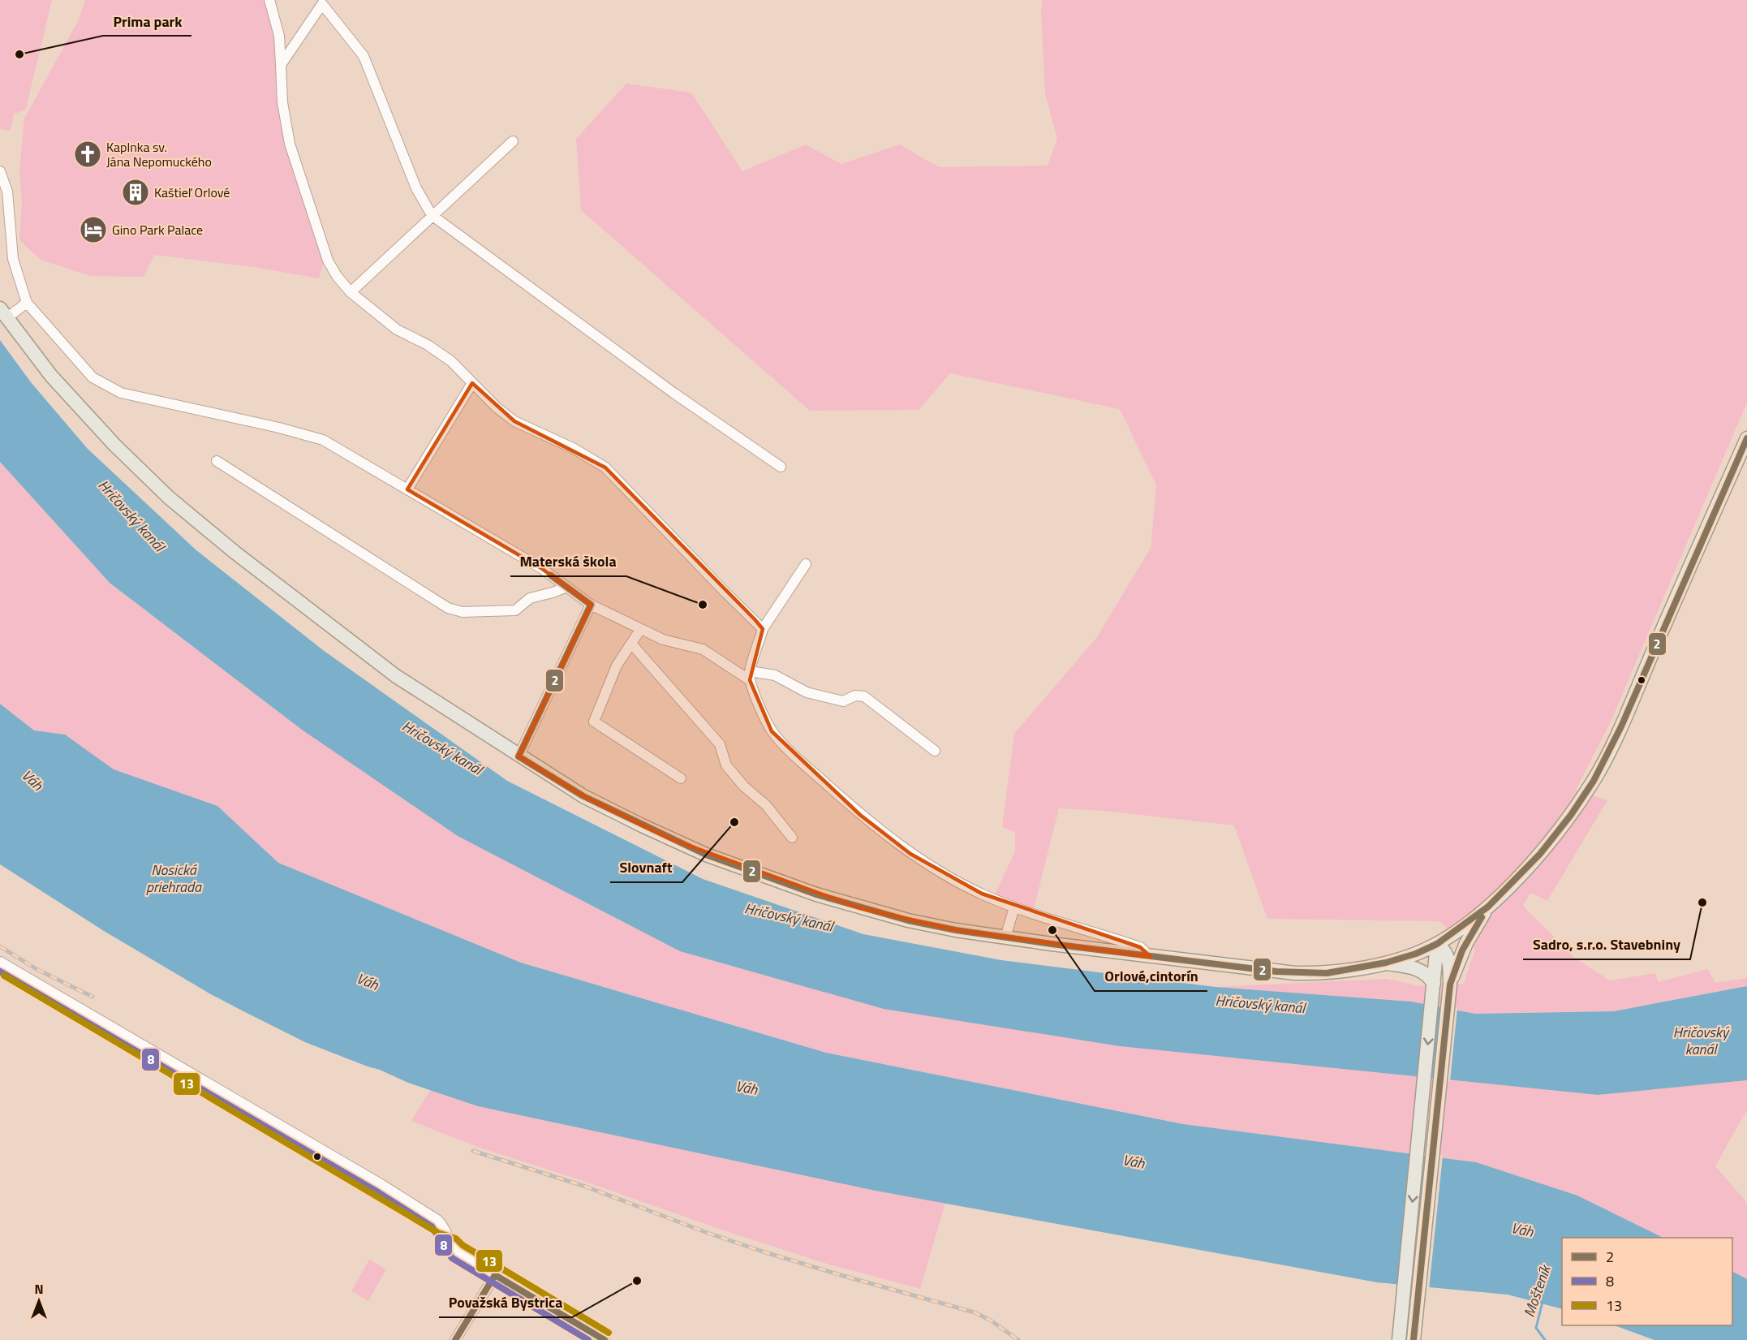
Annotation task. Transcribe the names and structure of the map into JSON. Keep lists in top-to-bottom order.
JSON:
{
  "water": [
    "Hričovský kanál",
    "Váh",
    "Nosická priehrada",
    "Mošteník"
  ],
  "places": {
    "other": [
      "Prima park",
      "Materská škola",
      "Slovnaft",
      "Sadro, s.r.o. Stavebniny",
      "Orlové,cintorín",
      "Považská Bystrica"
    ],
    "church": ["Kaplnka sv. Jána Nepomuckého"],
    "building": ["Kaštieľ Orlové"],
    "hotel": ["Gino Park Palace"]
  },
  "lines": ["transit line 2", "transit line 8", "transit line 13"],
  "legend": ["2", "8", "13"],
  "north": "top"
}
